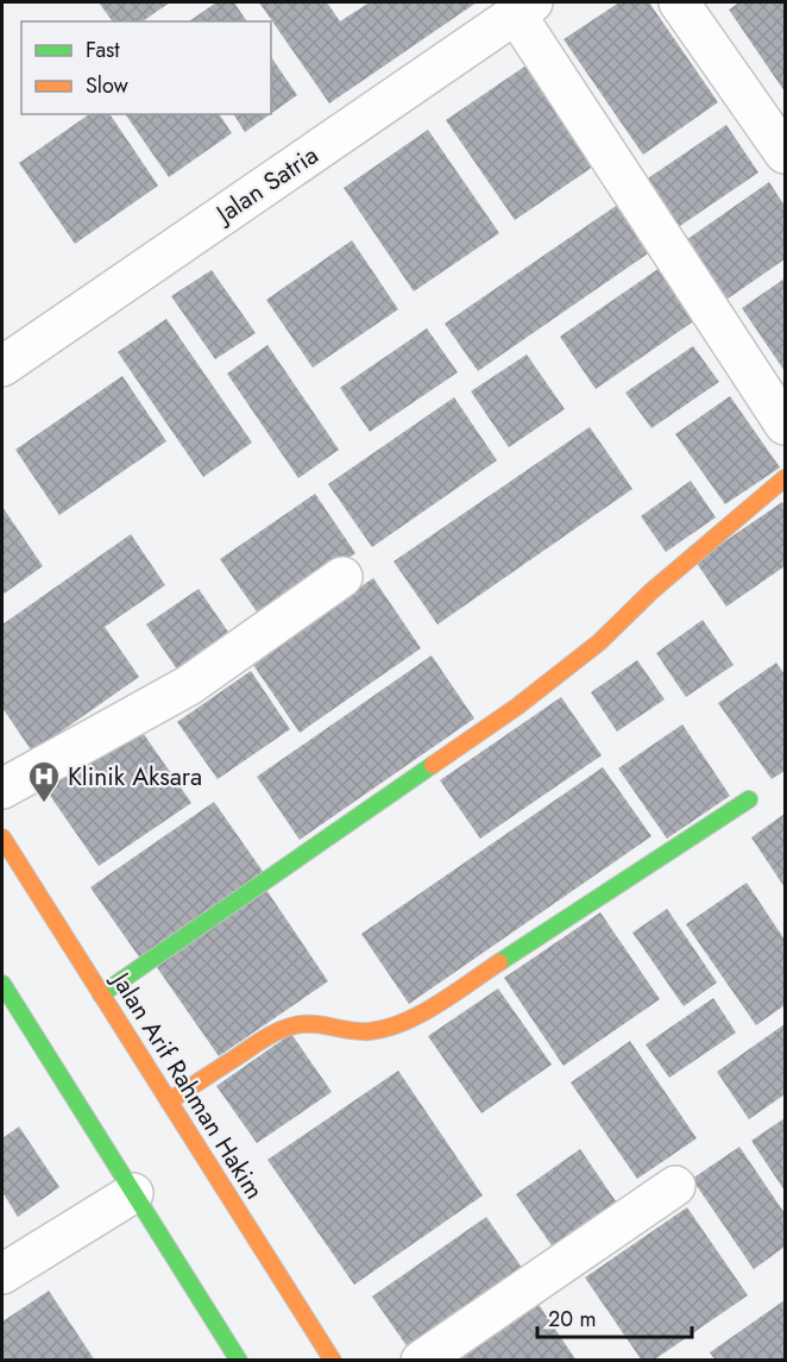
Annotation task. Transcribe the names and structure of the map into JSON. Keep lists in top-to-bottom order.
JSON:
{
  "streets": {
    "street": ["Jalan Satria", "Jalan Arif Rahman Hakim"]
  },
  "places": {
    "hospital": ["Klinik Aksara"]
  },
  "legend": ["Fast", "Slow"],
  "scale_bar": "20 m"
}
